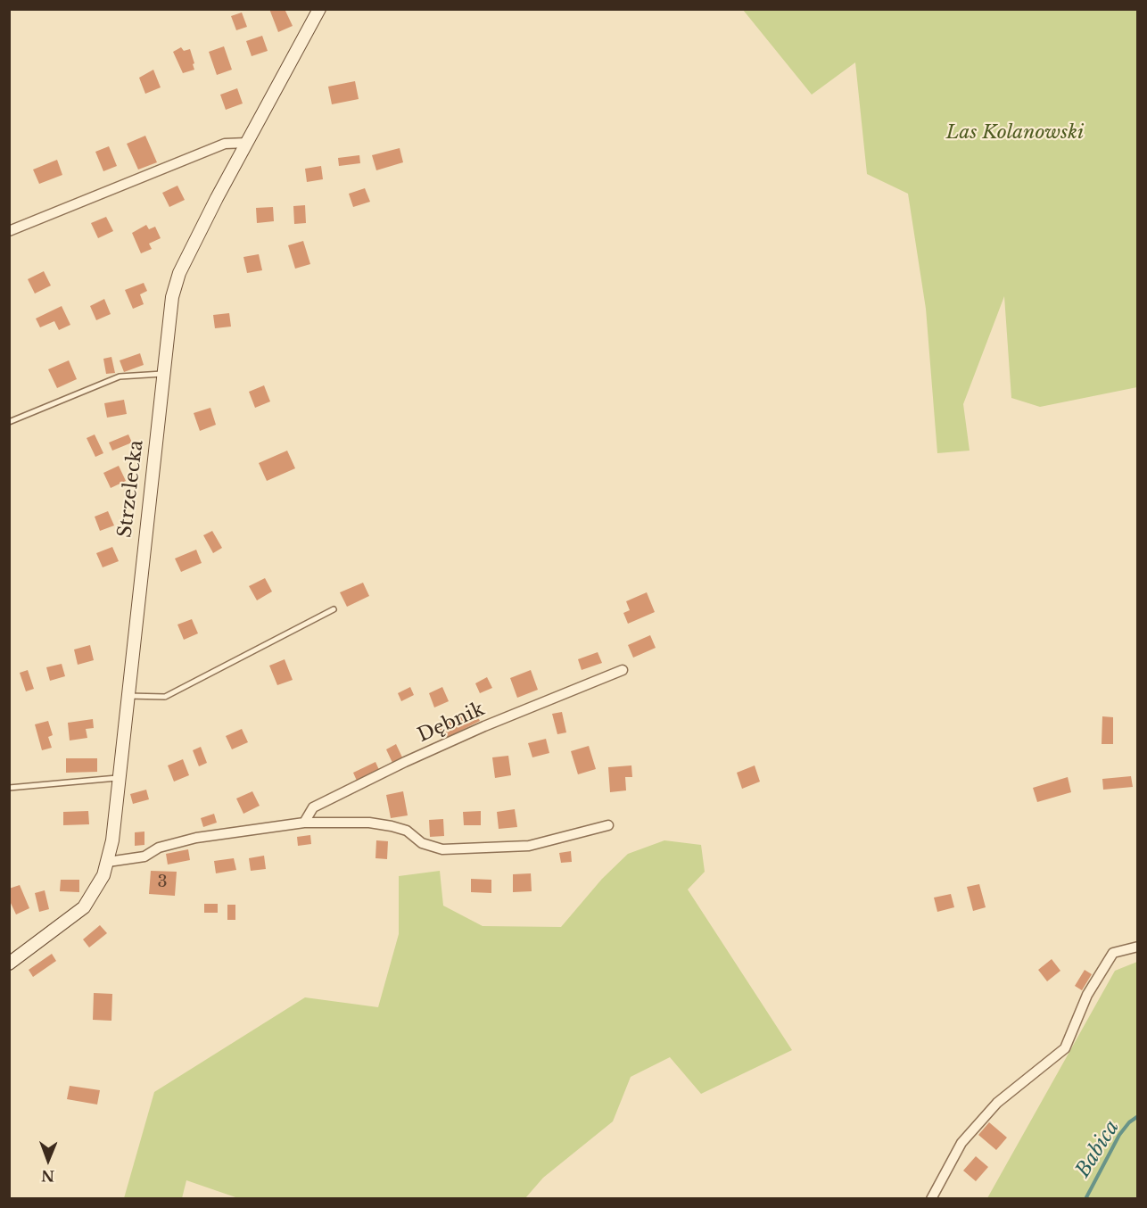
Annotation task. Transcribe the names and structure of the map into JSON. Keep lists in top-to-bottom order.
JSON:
{
  "streets": {
    "street": ["Strzelecka", "Dębnik"]
  },
  "water": ["Babica"],
  "parks": ["Las Kolanowski"],
  "house_numbers": ["3"],
  "north": "bottom"
}
